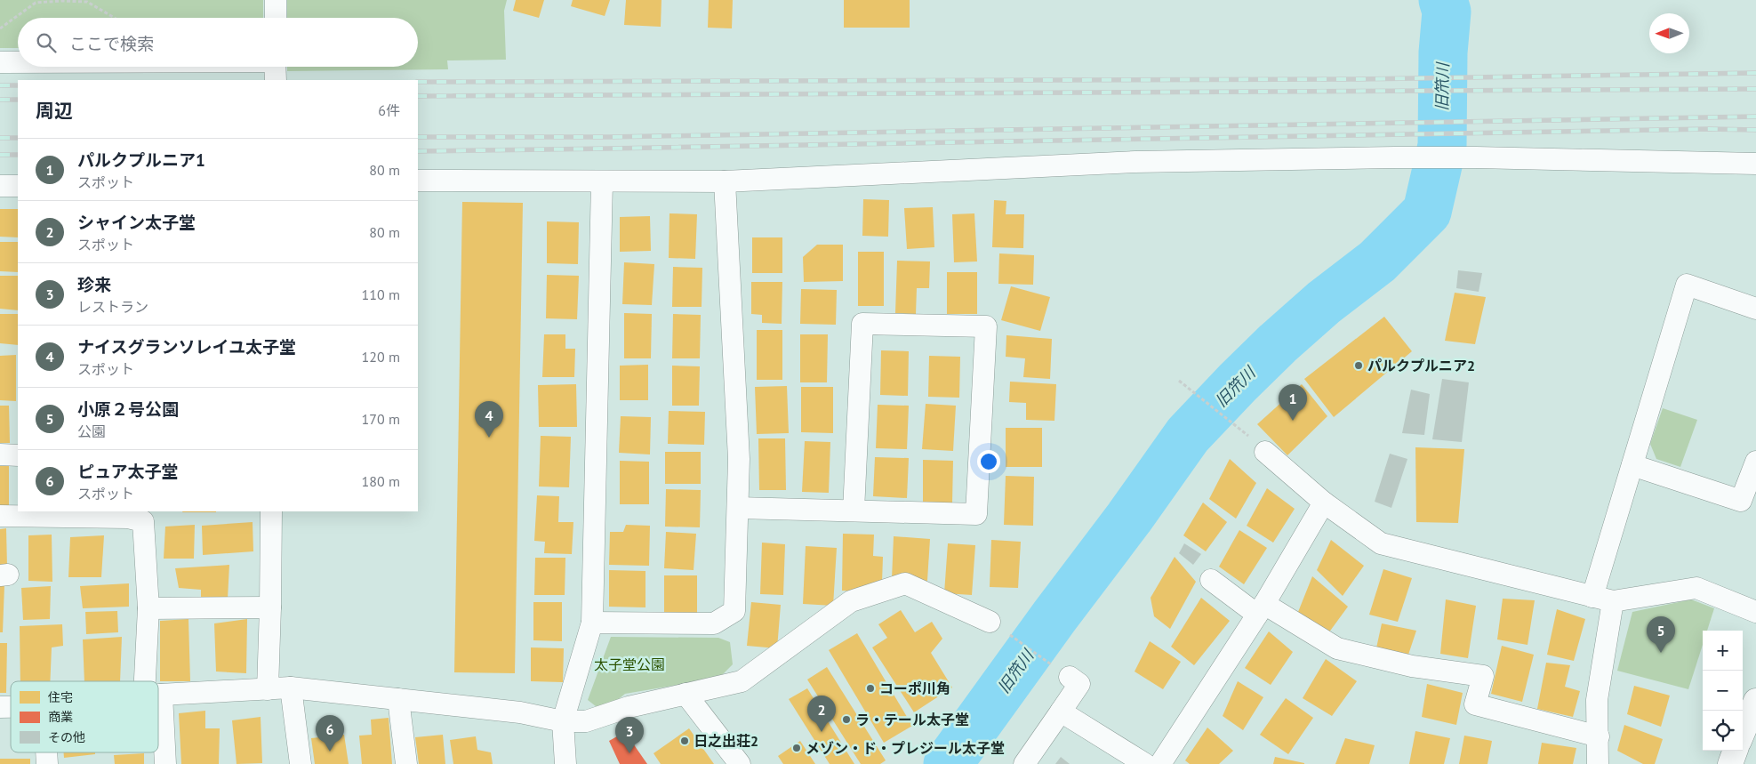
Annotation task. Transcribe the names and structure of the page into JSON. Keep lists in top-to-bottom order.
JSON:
{
  "water": ["旧笊川"],
  "parks": ["太子堂公園"],
  "places": [
    "パルクプルニア2",
    "コーポ川角",
    "ラ・テール太子堂",
    "日之出荘2",
    "メゾン・ド・プレジール太子堂"
  ],
  "legend": ["住宅", "商業", "その他"],
  "north": "left",
  "page": {
    "search": "ここで検索",
    "heading": ["周辺", "6件"],
    "list": [
      {
        "mark": "1",
        "name": "パルクプルニア1",
        "note": "スポット",
        "value": "80 m"
      },
      {
        "mark": "2",
        "name": "シャイン太子堂",
        "note": "スポット",
        "value": "80 m"
      },
      {
        "mark": "3",
        "name": "珍来",
        "note": "レストラン",
        "value": "110 m"
      },
      {
        "mark": "4",
        "name": "ナイスグランソレイユ太子堂",
        "note": "スポット",
        "value": "120 m"
      },
      {
        "mark": "5",
        "name": "小原２号公園",
        "note": "公園",
        "value": "170 m"
      },
      {
        "mark": "6",
        "name": "ピュア太子堂",
        "note": "スポット",
        "value": "180 m"
      }
    ],
    "pins": [
      "1",
      "4",
      "5",
      "2",
      "6",
      "3"
    ],
    "map_buttons": ["+", "−"]
  }
}
